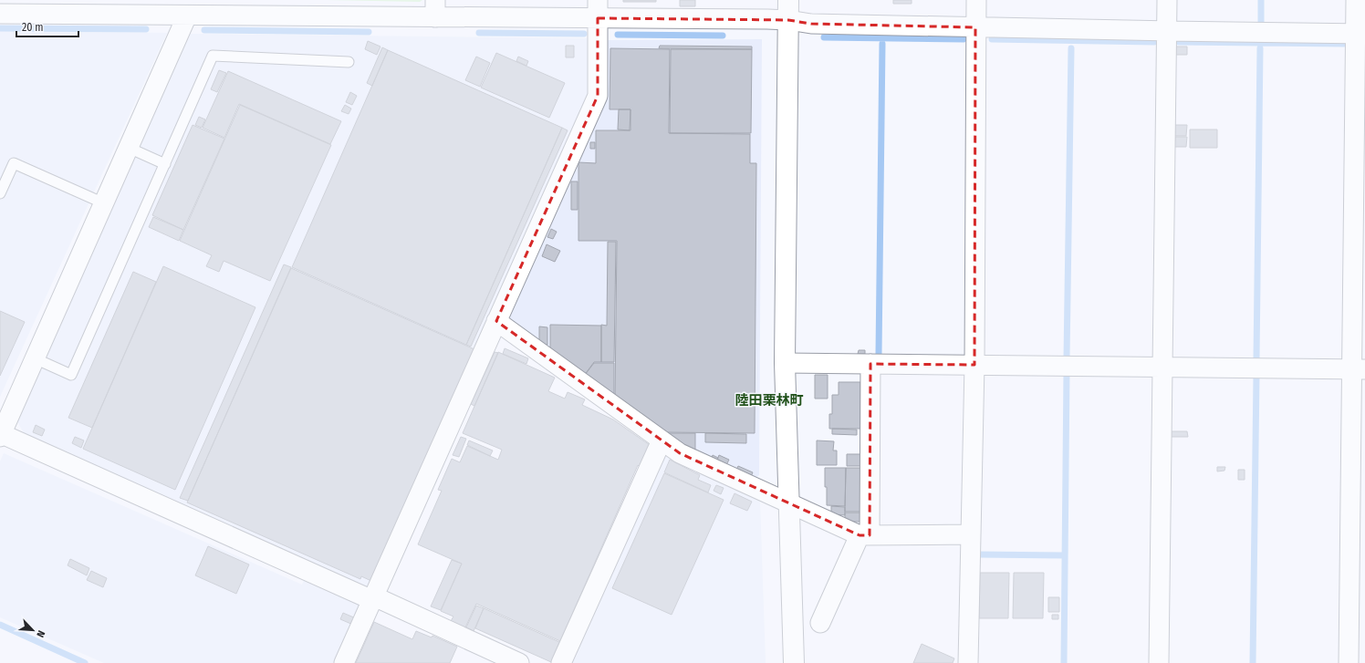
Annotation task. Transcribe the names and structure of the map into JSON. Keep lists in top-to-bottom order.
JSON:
{
  "districts": ["陸田栗林町"],
  "scale_bar": "20 m",
  "north": "bottom right"
}
